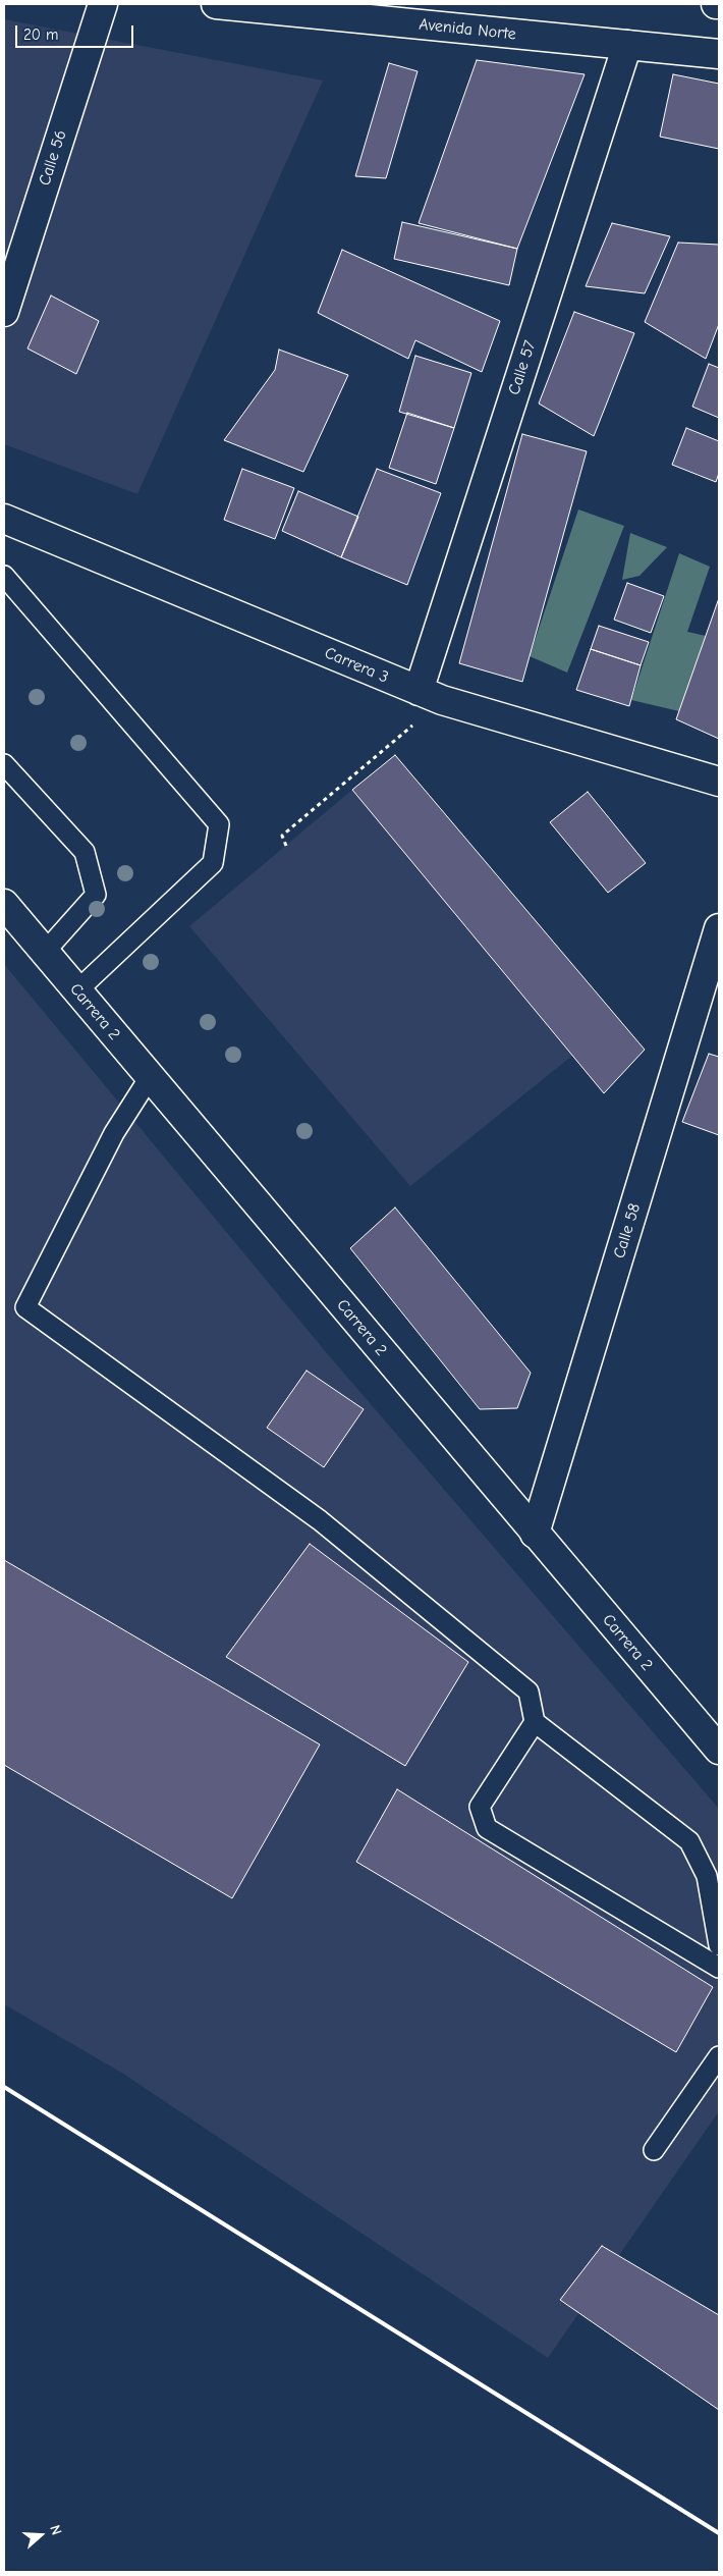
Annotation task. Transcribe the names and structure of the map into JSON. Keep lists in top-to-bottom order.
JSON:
{
  "streets": {
    "street": [
      "Avenida Norte",
      "Calle 56",
      "Calle 57",
      "Carrera 3",
      "Carrera 2",
      "Calle 58"
    ]
  },
  "crossings": [
    ["Avenida Norte", "Calle 57"],
    ["Calle 57", "Carrera 3"],
    ["Carrera 2", "Calle 58"]
  ],
  "scale_bar": "20 m",
  "north": "right"
}
